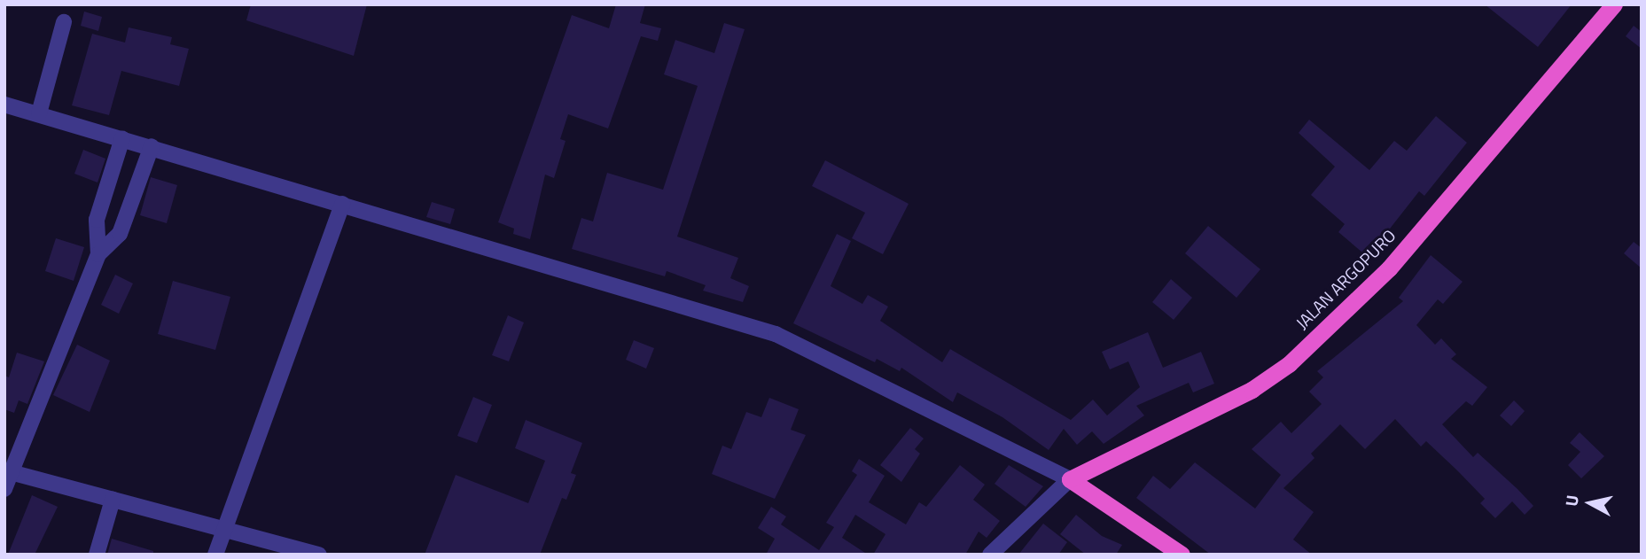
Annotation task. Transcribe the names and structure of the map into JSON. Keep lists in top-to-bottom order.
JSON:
{
  "streets": {
    "highway": ["JALAN ARGOPURO"]
  },
  "north": "left"
}
